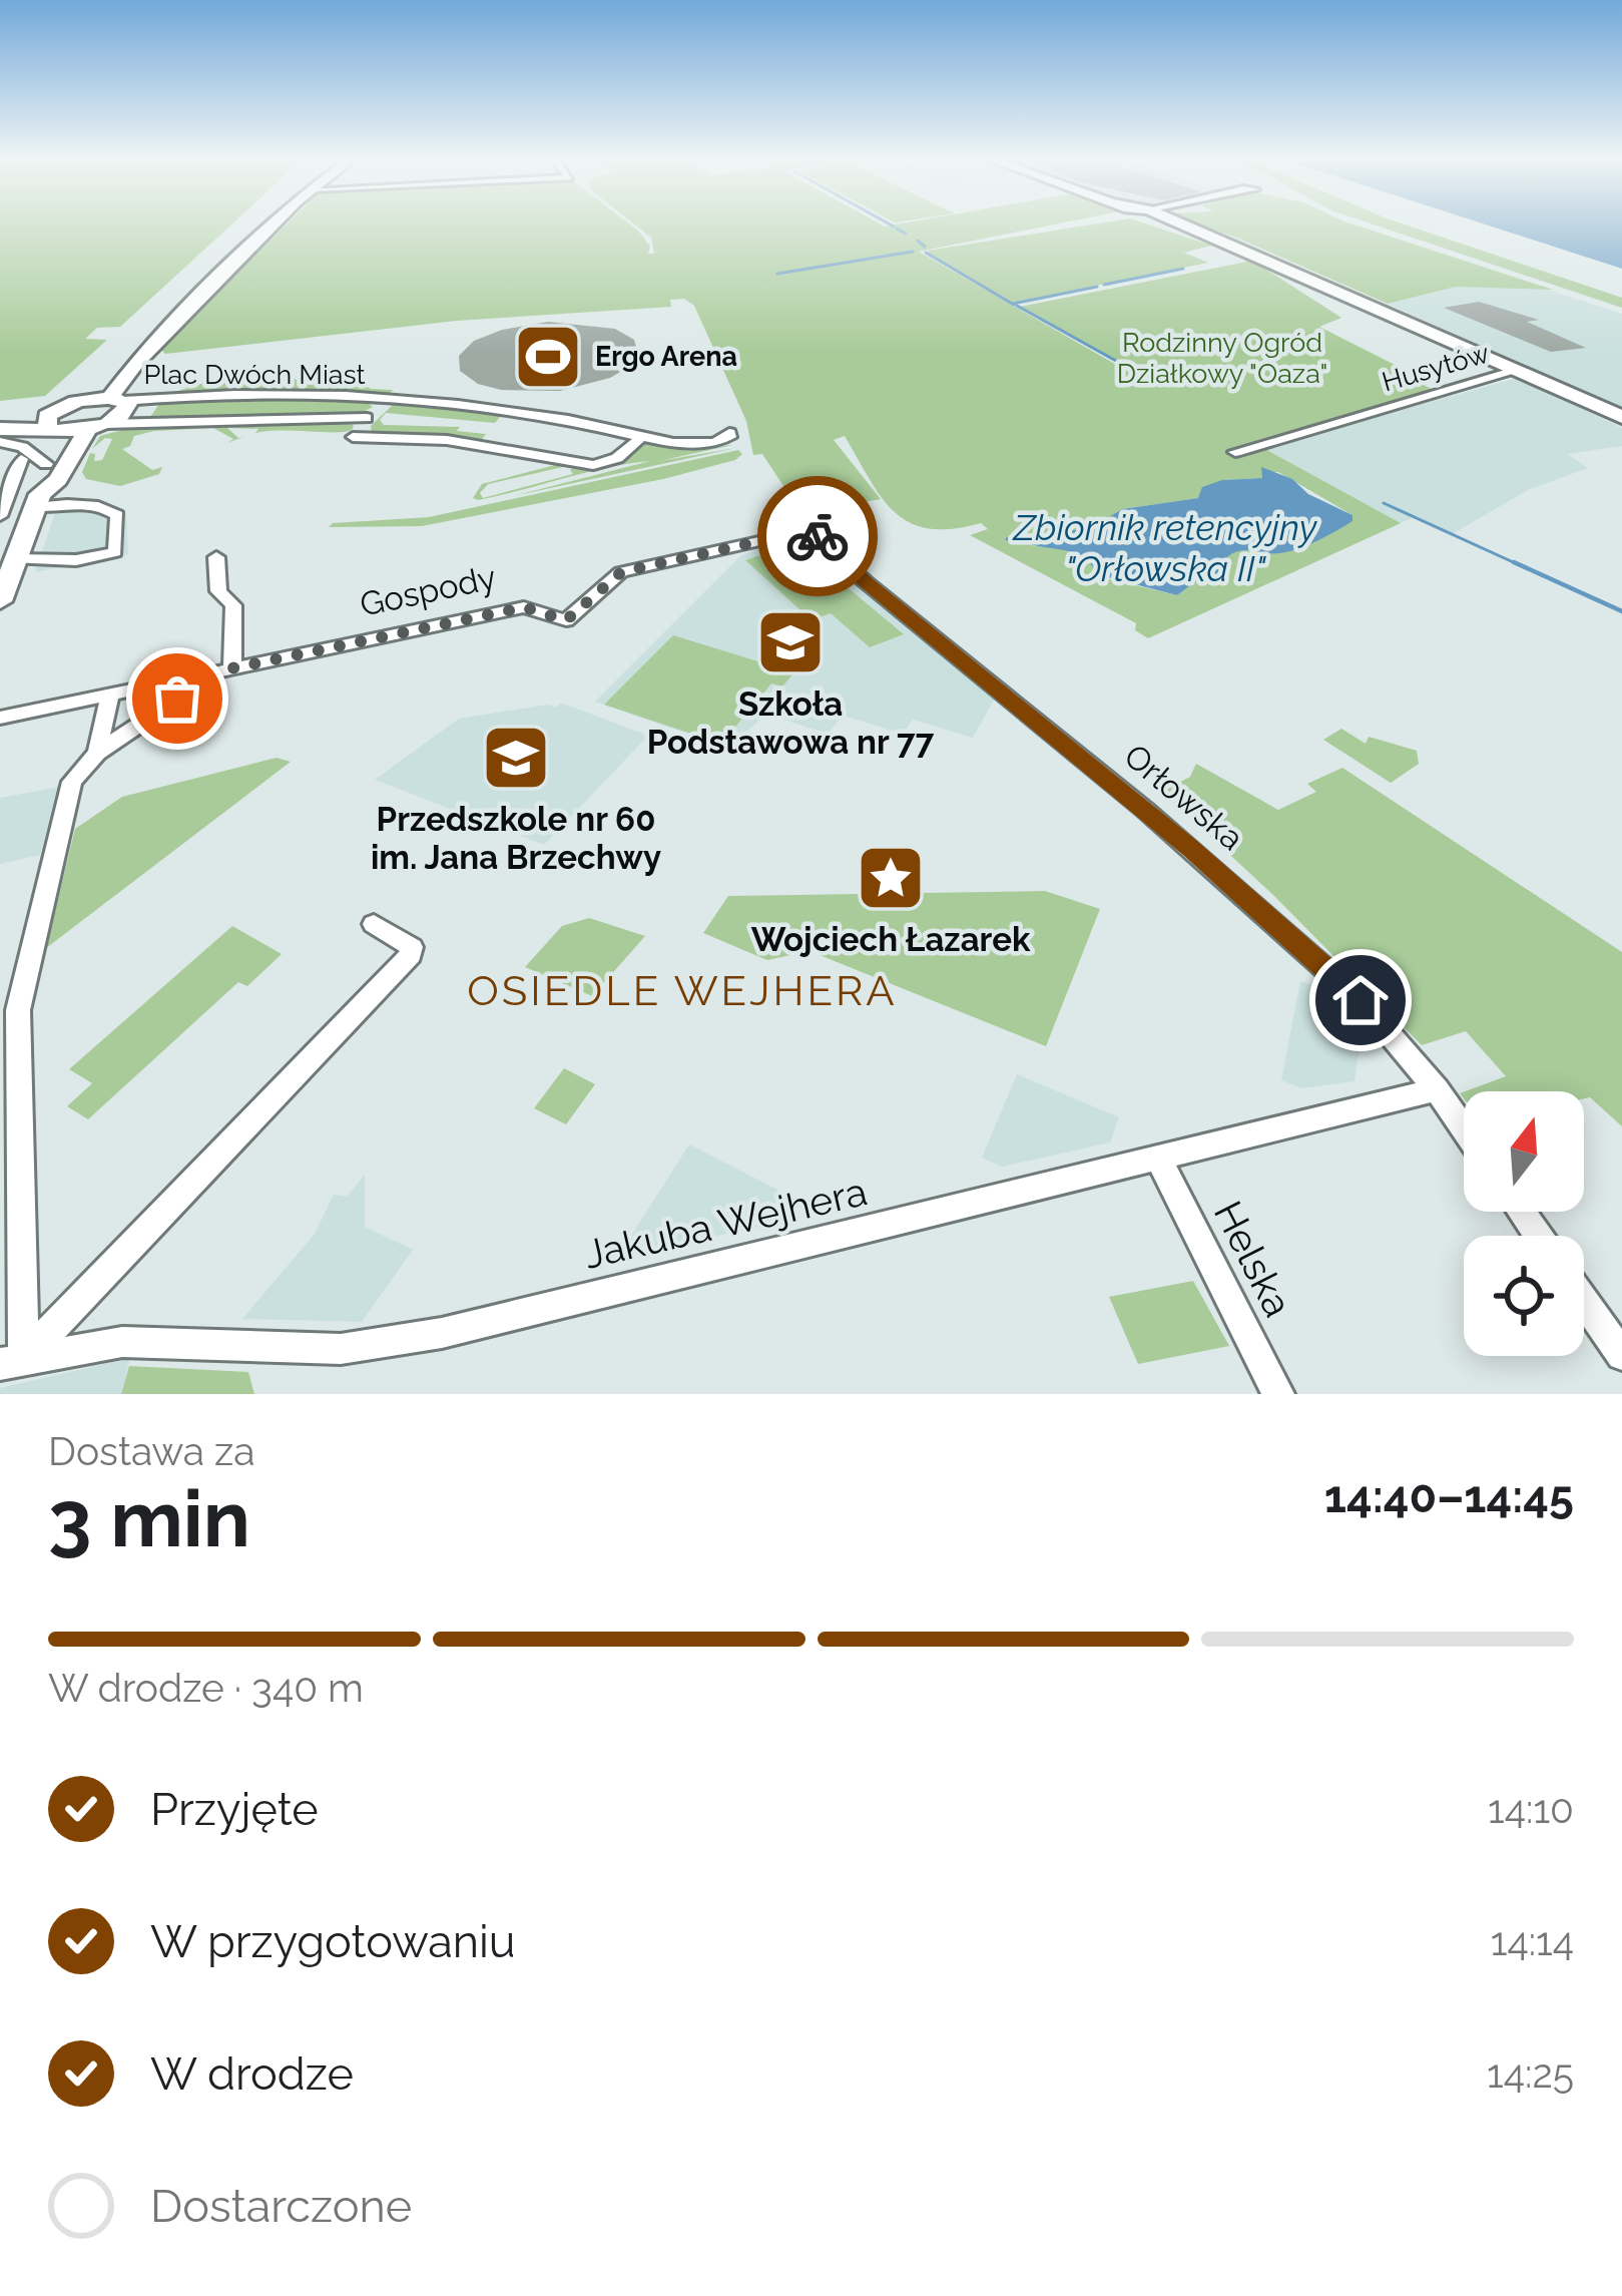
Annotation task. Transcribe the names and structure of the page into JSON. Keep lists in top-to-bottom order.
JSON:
{
  "streets": {
    "street": [
      "Husytów",
      "Plac Dwóch Miast",
      "Gospody",
      "Orłowska",
      "Jakuba Wejhera",
      "Helska"
    ]
  },
  "crossings": [
    ["Gospody", "Orłowska"],
    ["Gospody", "Jakuba Wejhera"],
    ["Orłowska", "Jakuba Wejhera"],
    ["Jakuba Wejhera", "Helska"]
  ],
  "districts": ["OSIEDLE WEJHERA"],
  "water": ["Zbiornik retencyjny \"Orłowska II\""],
  "parks": ["Rodzinny Ogród Działkowy \"Oaza\""],
  "places": {
    "sports": ["Ergo Arena"],
    "school or university": ["Szkoła Podstawowa nr 77", "Przedszkole nr 60 im. Jana Brzechwy"],
    "place": ["Wojciech Łazarek"]
  },
  "north": "top",
  "page": {
    "heading": ["3 min", "Dostawa za", "14:40–14:45"],
    "bar": "W drodze · 340 m",
    "list": [
      ["Przyjęte", "14:10"],
      ["W przygotowaniu", "14:14"],
      ["W drodze", "14:25"],
      "Dostarczone"
    ]
  }
}
